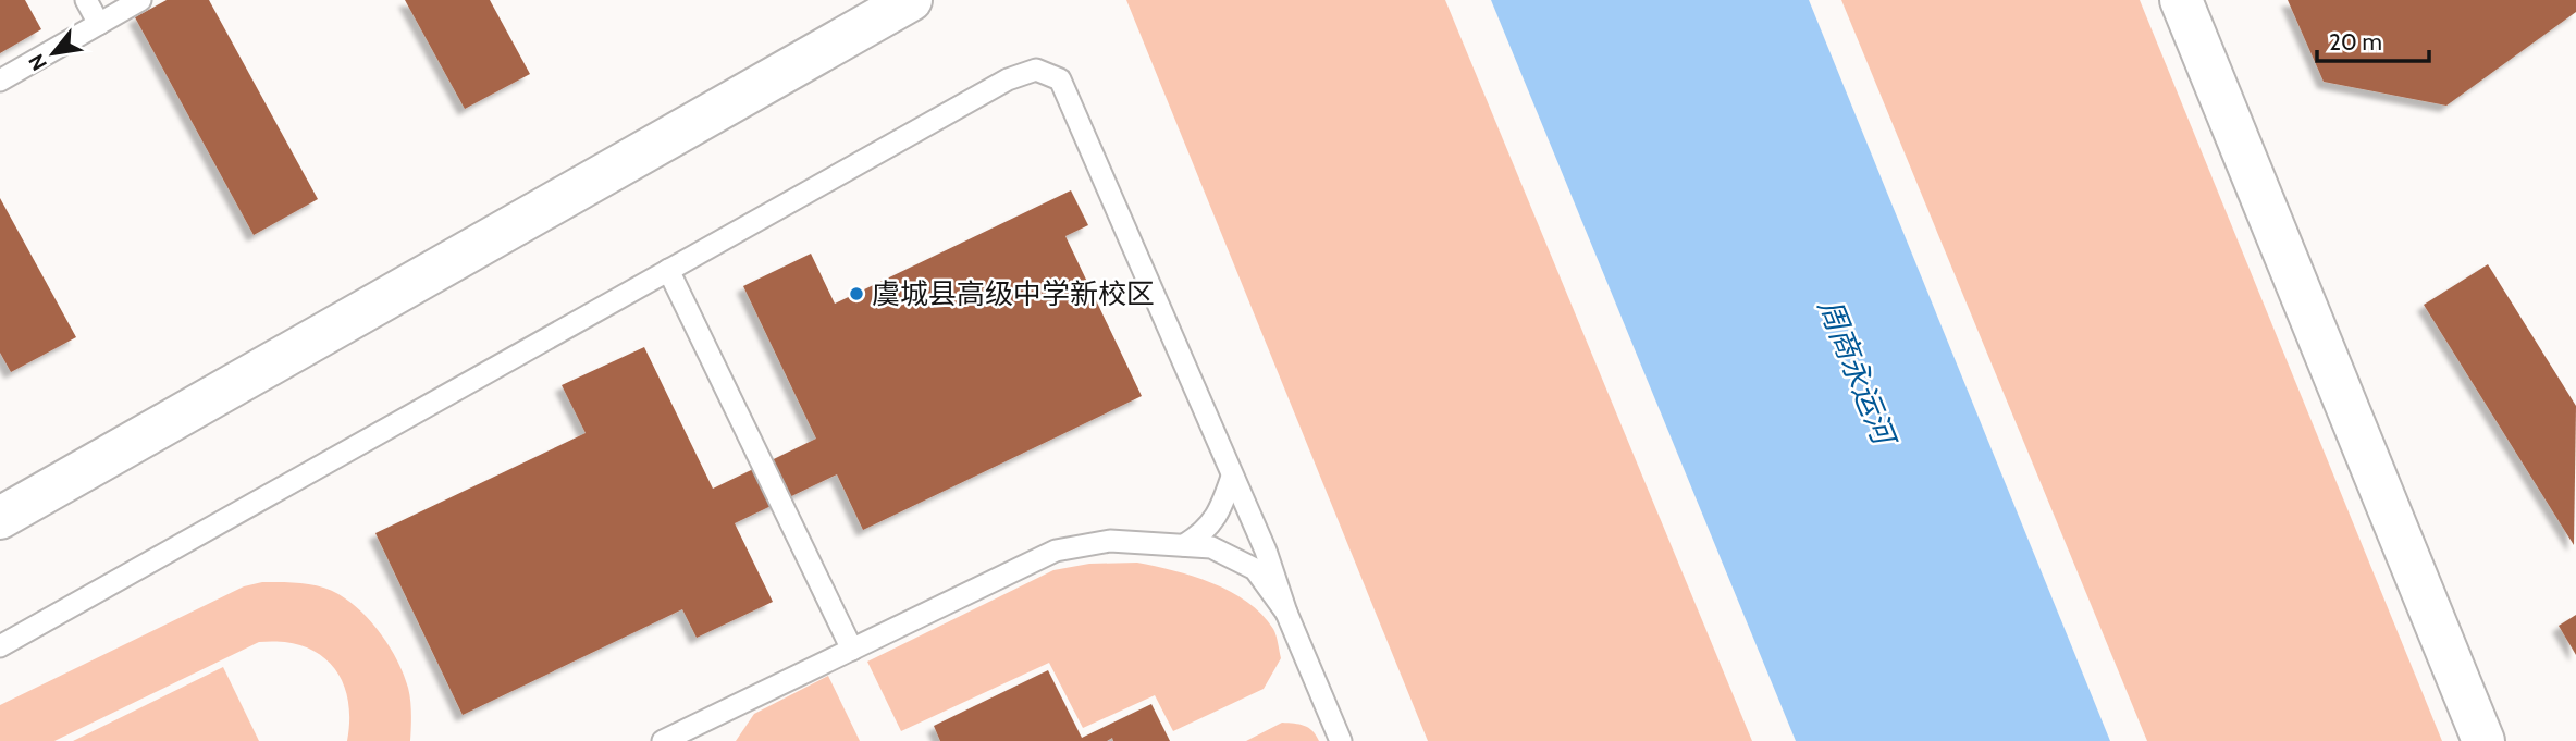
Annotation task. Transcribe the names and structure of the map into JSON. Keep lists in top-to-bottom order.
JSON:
{
  "water": ["周商永运河"],
  "places": ["虞城县高级中学新校区"],
  "scale_bar": "20 m",
  "north": "bottom left"
}
